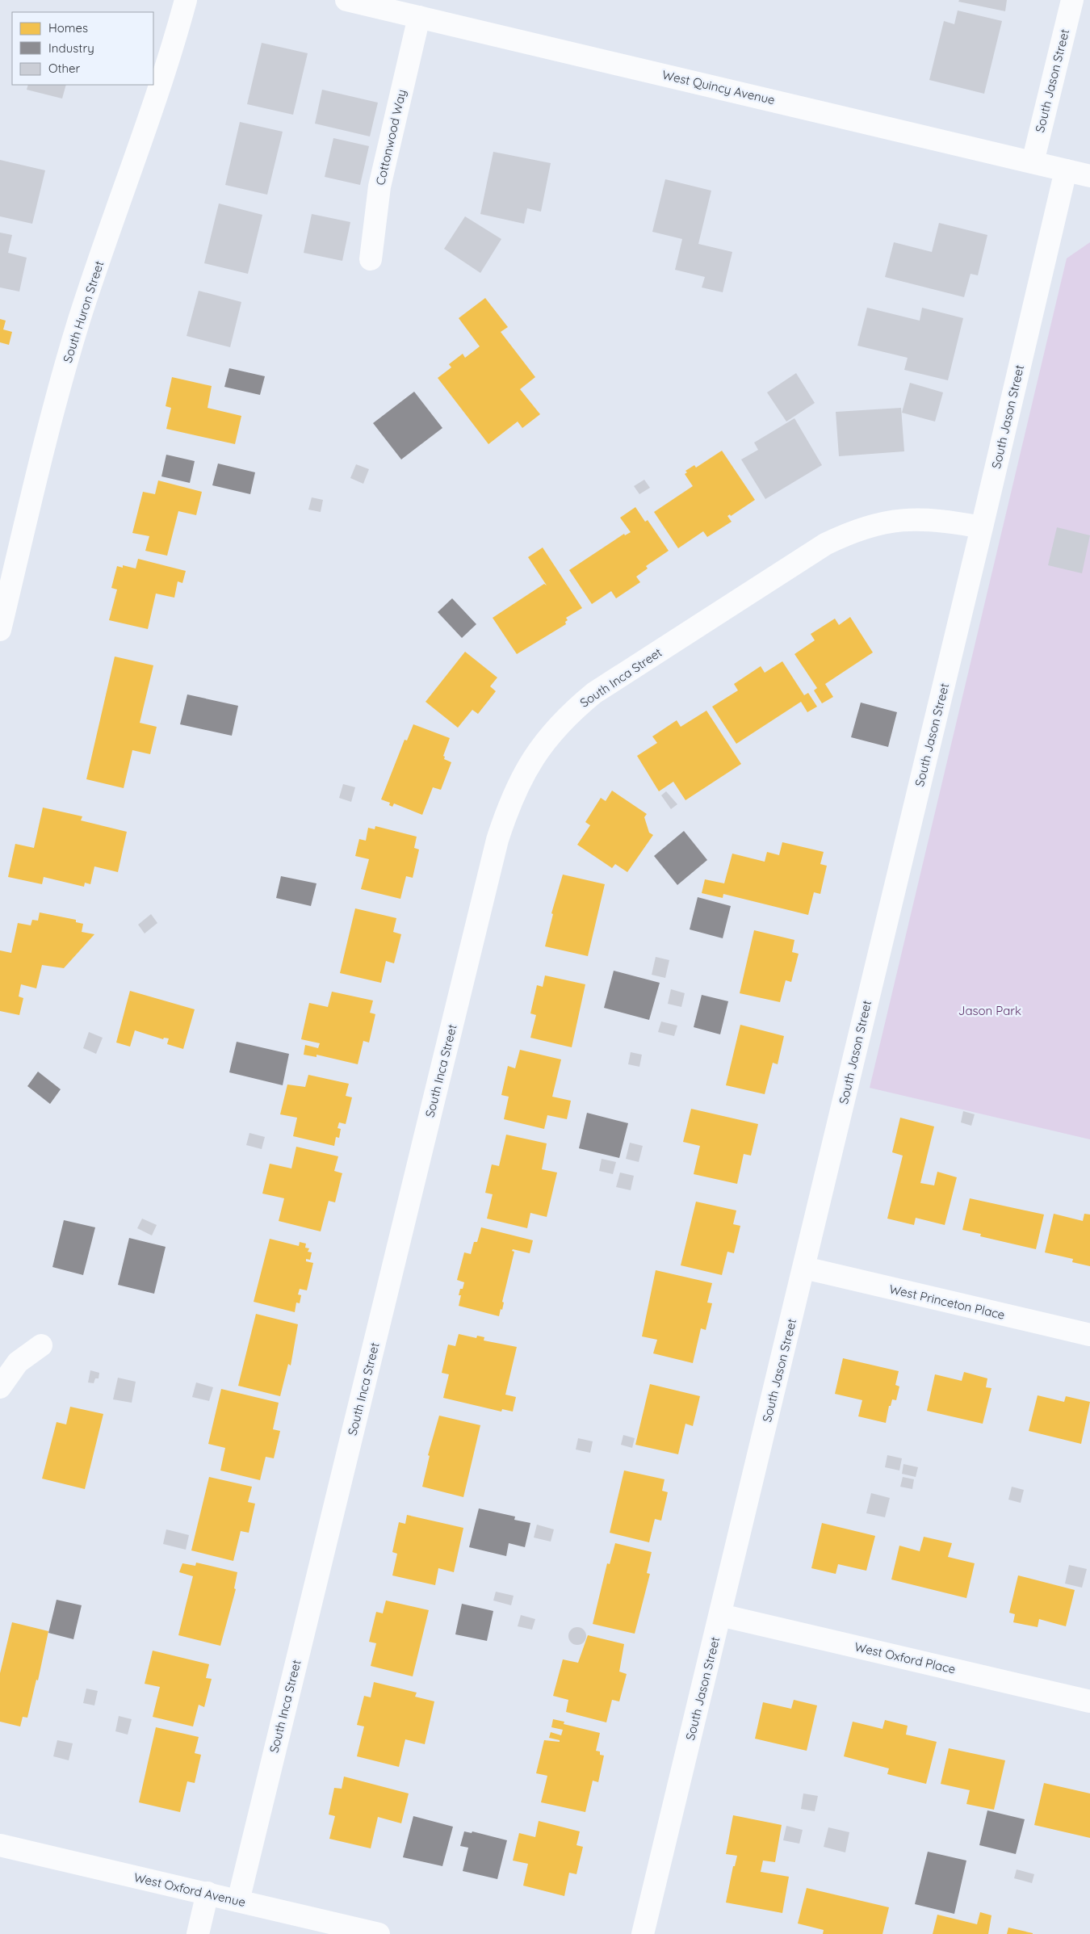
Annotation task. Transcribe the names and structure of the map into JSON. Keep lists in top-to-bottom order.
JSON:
{
  "streets": {
    "street": [
      "South Jason Street",
      "West Quincy Avenue",
      "Cottonwood Way",
      "South Huron Street",
      "South Inca Street",
      "West Princeton Place",
      "West Oxford Place",
      "West Oxford Avenue"
    ]
  },
  "crossings": [
    ["South Jason Street", "West Quincy Avenue"],
    ["South Jason Street", "South Inca Street"],
    ["South Jason Street", "West Princeton Place"],
    ["South Jason Street", "West Oxford Place"],
    ["West Quincy Avenue", "Cottonwood Way"],
    ["South Inca Street", "West Oxford Avenue"]
  ],
  "parks": ["Jason Park"],
  "legend": ["Homes", "Industry", "Other"]
}
